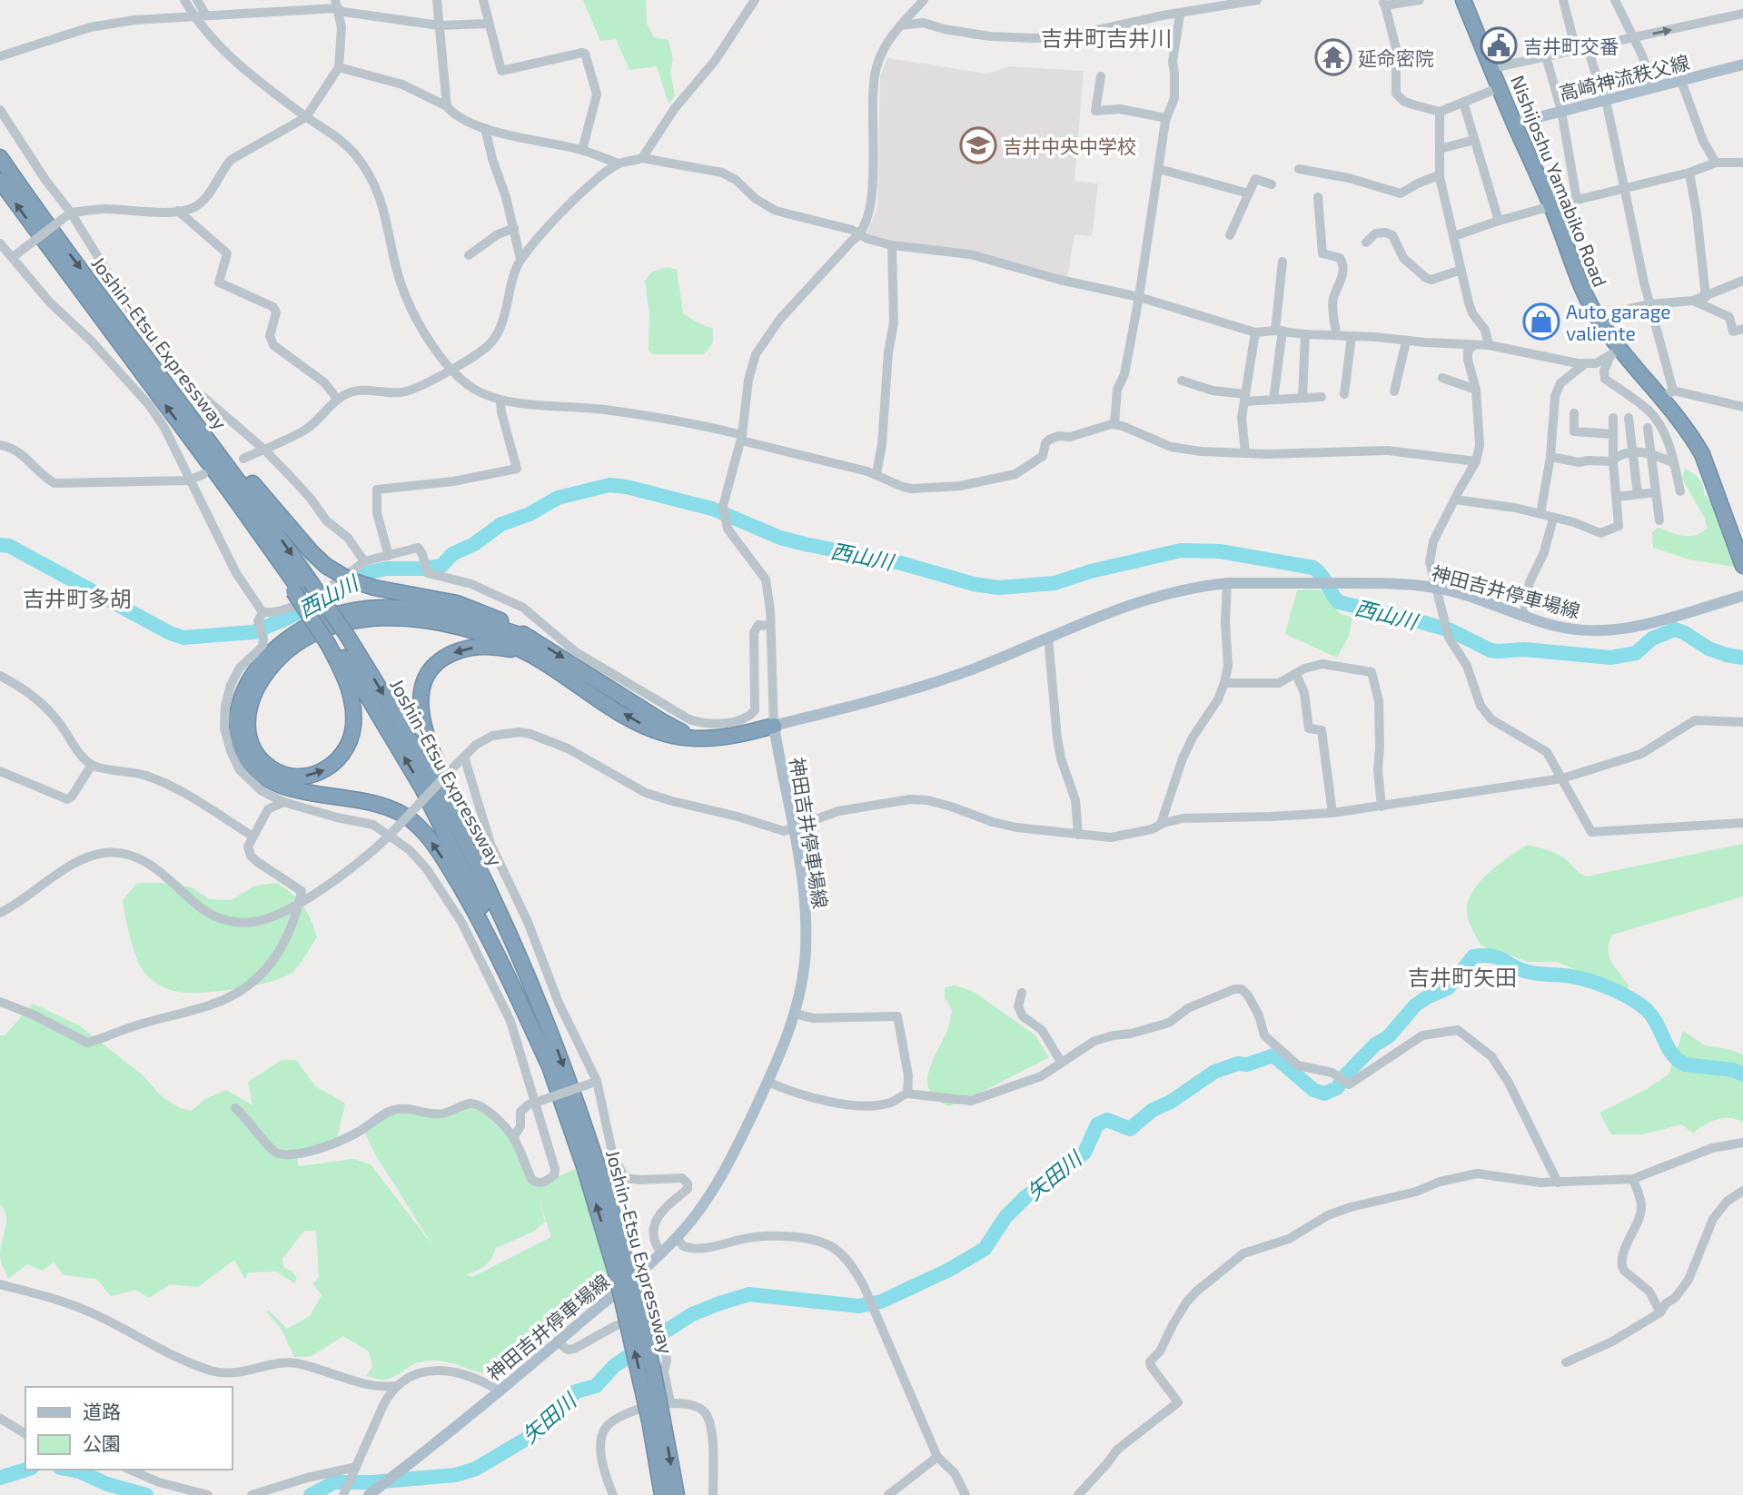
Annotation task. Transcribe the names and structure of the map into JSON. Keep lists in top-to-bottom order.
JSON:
{
  "streets": {
    "highway": ["Nishijoshu Yamabiko Road", "Joshin-Etsu Expressway"],
    "main road": ["高崎神流秩父線", "神田吉井停車場線"]
  },
  "crossings": [
    ["高崎神流秩父線", "Nishijoshu Yamabiko Road"]
  ],
  "districts": ["吉井町吉井川", "吉井町多胡", "吉井町矢田"],
  "water": ["西山川", "矢田川"],
  "places": {
    "public building": ["吉井町交番"],
    "temple": ["延命密院"],
    "school or university": ["吉井中央中学校"],
    "shop": ["Auto garage valiente"]
  },
  "legend": ["道路", "公園"]
}
